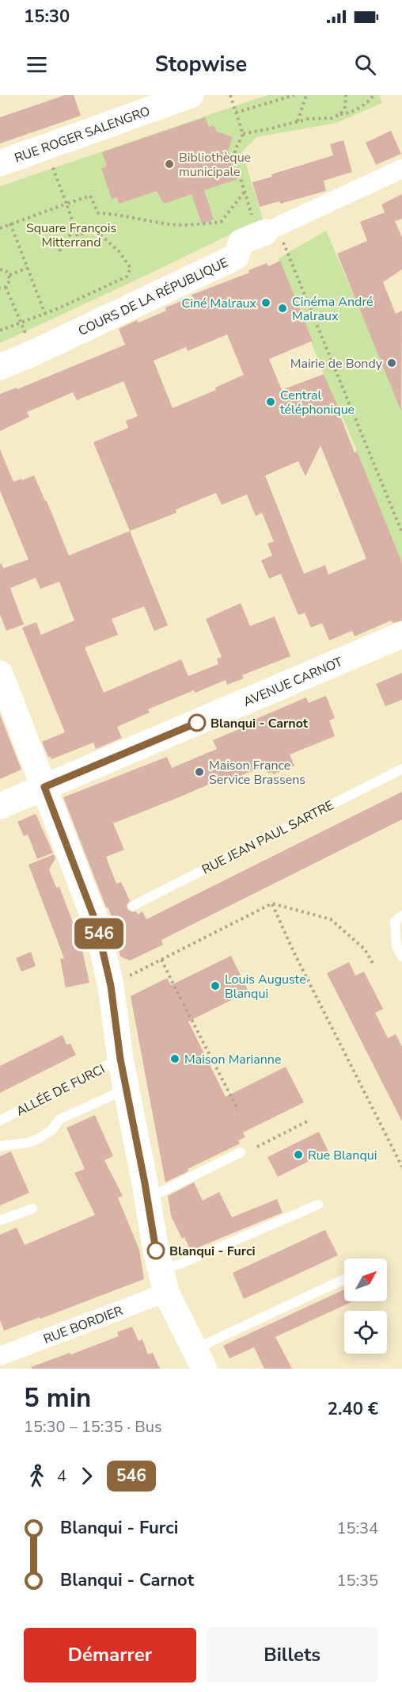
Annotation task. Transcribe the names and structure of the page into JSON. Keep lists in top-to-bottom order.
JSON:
{
  "streets": {
    "street": [
      "RUE ROGER SALENGRO",
      "COURS DE LA RÉPUBLIQUE",
      "AVENUE CARNOT",
      "RUE BORDIER"
    ],
    "lane": ["RUE JEAN PAUL SARTRE", "ALLÉE DE FURCI"]
  },
  "parks": ["Square François Mitterrand"],
  "places": [
    "Bibliothèque municipale",
    "Ciné Malraux",
    "Cinéma André Malraux",
    "Mairie de Bondy",
    "Central téléphonique",
    "Blanqui - Carnot",
    "Maison France Service Brassens",
    "Louis Auguste Blanqui",
    "Maison Marianne",
    "Rue Blanqui",
    "Blanqui - Furci"
  ],
  "lines": ["bus line 546"],
  "north": "top right",
  "page": {
    "status": "15:30",
    "header": "Stopwise",
    "on_map": "546",
    "heading": ["5 min", "15:30 – 15:35 · Bus", "2.40 €"],
    "legs": ["4", "546"],
    "list": [
      {
        "name": "Blanqui - Furci",
        "value": "15:34"
      },
      {
        "name": "Blanqui - Carnot",
        "value": "15:35"
      }
    ],
    "buttons": ["Démarrer", "Billets"]
  }
}
